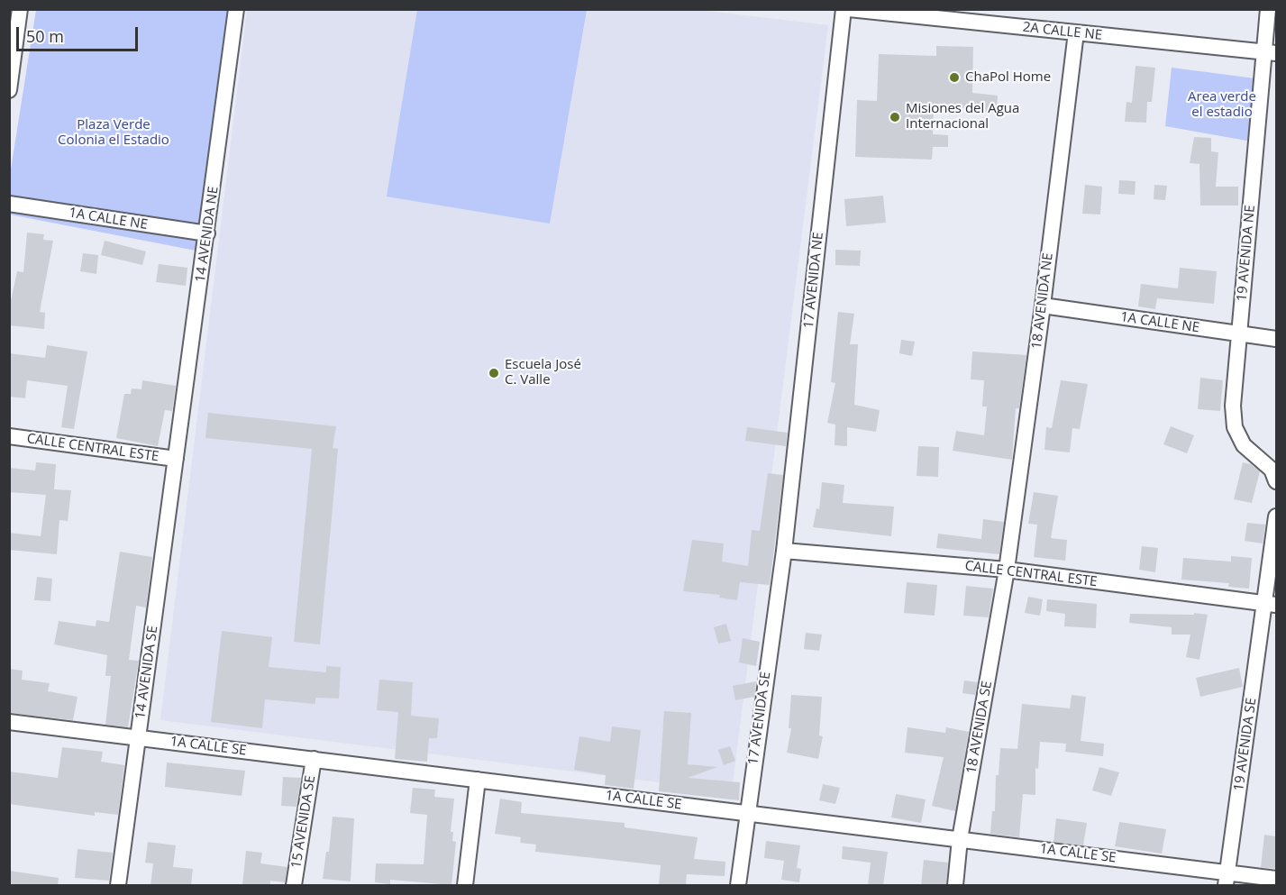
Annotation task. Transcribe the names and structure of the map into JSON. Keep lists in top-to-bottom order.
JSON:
{
  "streets": {
    "street": [
      "2A CALLE NE",
      "1A CALLE NE",
      "14 AVENIDA NE",
      "19 AVENIDA NE",
      "17 AVENIDA NE",
      "18 AVENIDA NE",
      "CALLE CENTRAL ESTE",
      "14 AVENIDA SE",
      "17 AVENIDA SE",
      "18 AVENIDA SE",
      "19 AVENIDA SE",
      "1A CALLE SE",
      "15 AVENIDA SE"
    ]
  },
  "crossings": [
    ["2A CALLE NE", "19 AVENIDA NE"],
    ["2A CALLE NE", "18 AVENIDA NE"],
    ["1A CALLE NE", "14 AVENIDA NE"],
    ["1A CALLE NE", "19 AVENIDA NE"],
    ["1A CALLE NE", "18 AVENIDA NE"],
    ["14 AVENIDA NE", "CALLE CENTRAL ESTE"],
    ["14 AVENIDA NE", "14 AVENIDA SE"],
    ["17 AVENIDA NE", "CALLE CENTRAL ESTE"],
    ["17 AVENIDA NE", "17 AVENIDA SE"],
    ["18 AVENIDA NE", "CALLE CENTRAL ESTE"],
    ["18 AVENIDA NE", "18 AVENIDA SE"],
    ["CALLE CENTRAL ESTE", "14 AVENIDA SE"],
    ["CALLE CENTRAL ESTE", "17 AVENIDA SE"],
    ["CALLE CENTRAL ESTE", "18 AVENIDA SE"],
    ["CALLE CENTRAL ESTE", "19 AVENIDA SE"],
    ["14 AVENIDA SE", "1A CALLE SE"],
    ["17 AVENIDA SE", "1A CALLE SE"],
    ["18 AVENIDA SE", "1A CALLE SE"],
    ["19 AVENIDA SE", "1A CALLE SE"],
    ["1A CALLE SE", "15 AVENIDA SE"]
  ],
  "parks": ["Area verde el estadio", "Plaza Verde Colonia el Estadio"],
  "places": ["ChaPol Home", "Misiones del Agua Internacional", "Escuela José C. Valle"],
  "scale_bar": "50 m"
}
